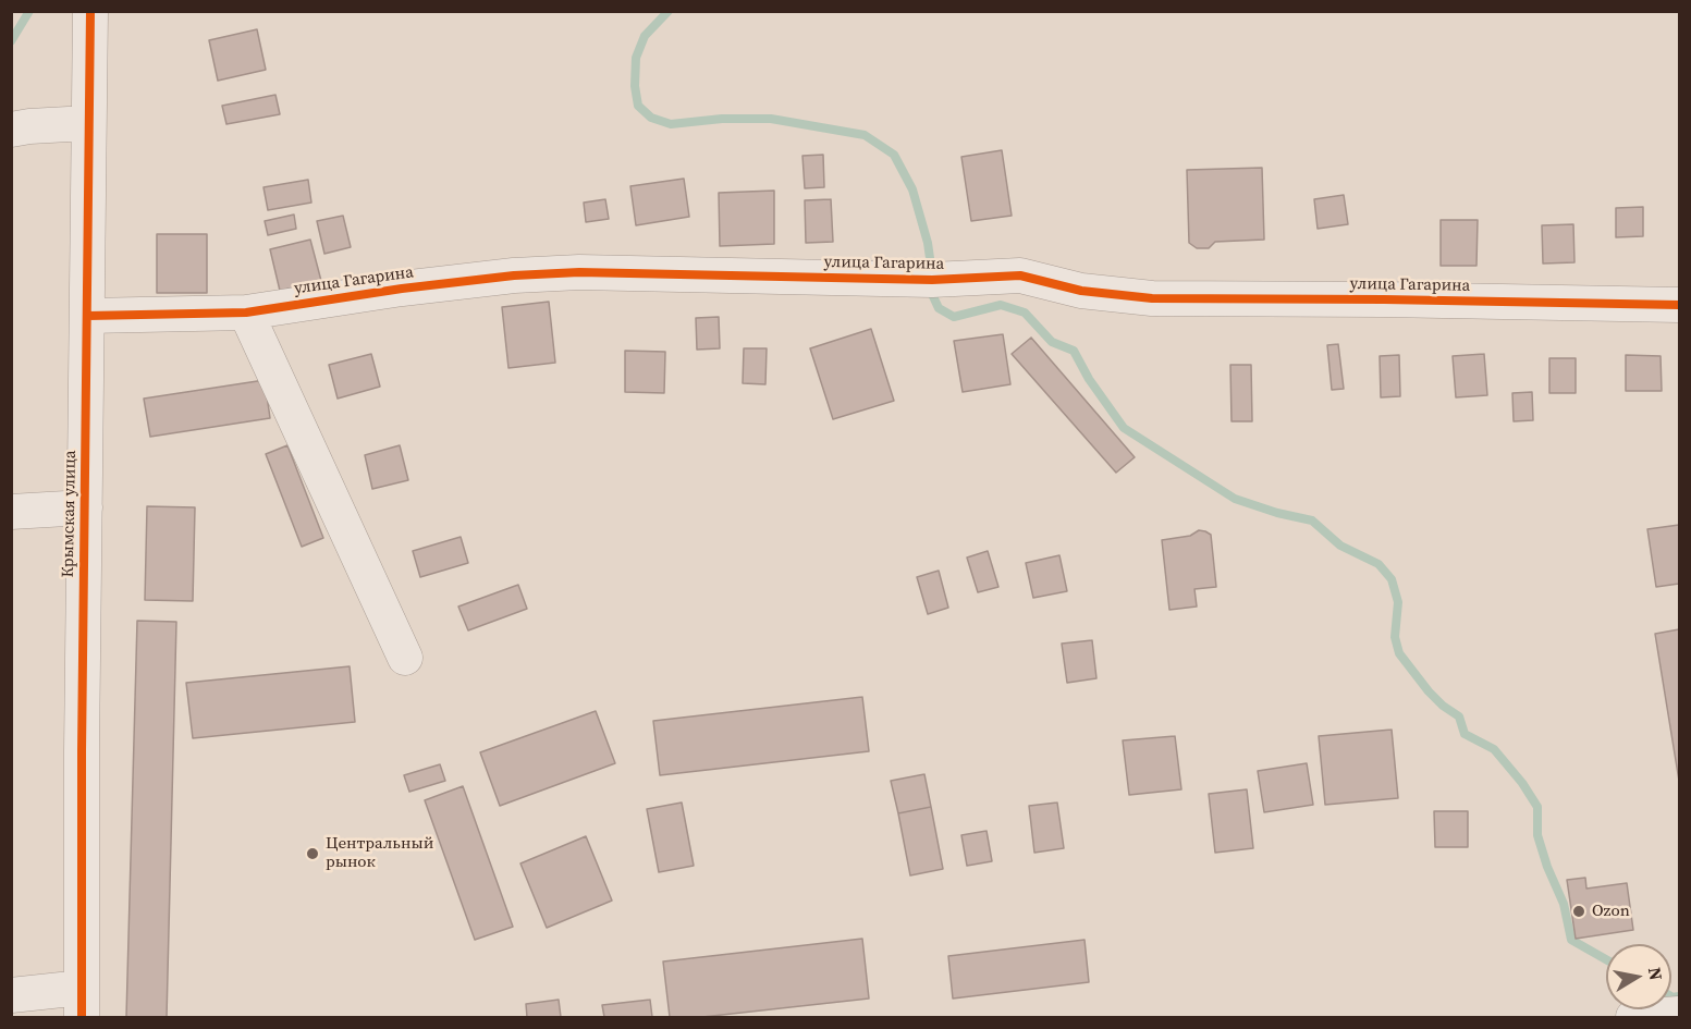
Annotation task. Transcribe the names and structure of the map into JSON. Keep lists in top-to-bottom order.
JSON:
{
  "streets": {
    "street": ["улица Гагарина", "Крымская улица"]
  },
  "crossings": [
    ["улица Гагарина", "Крымская улица"]
  ],
  "places": ["Центральный рынок", "Ozon"],
  "north": "right"
}
